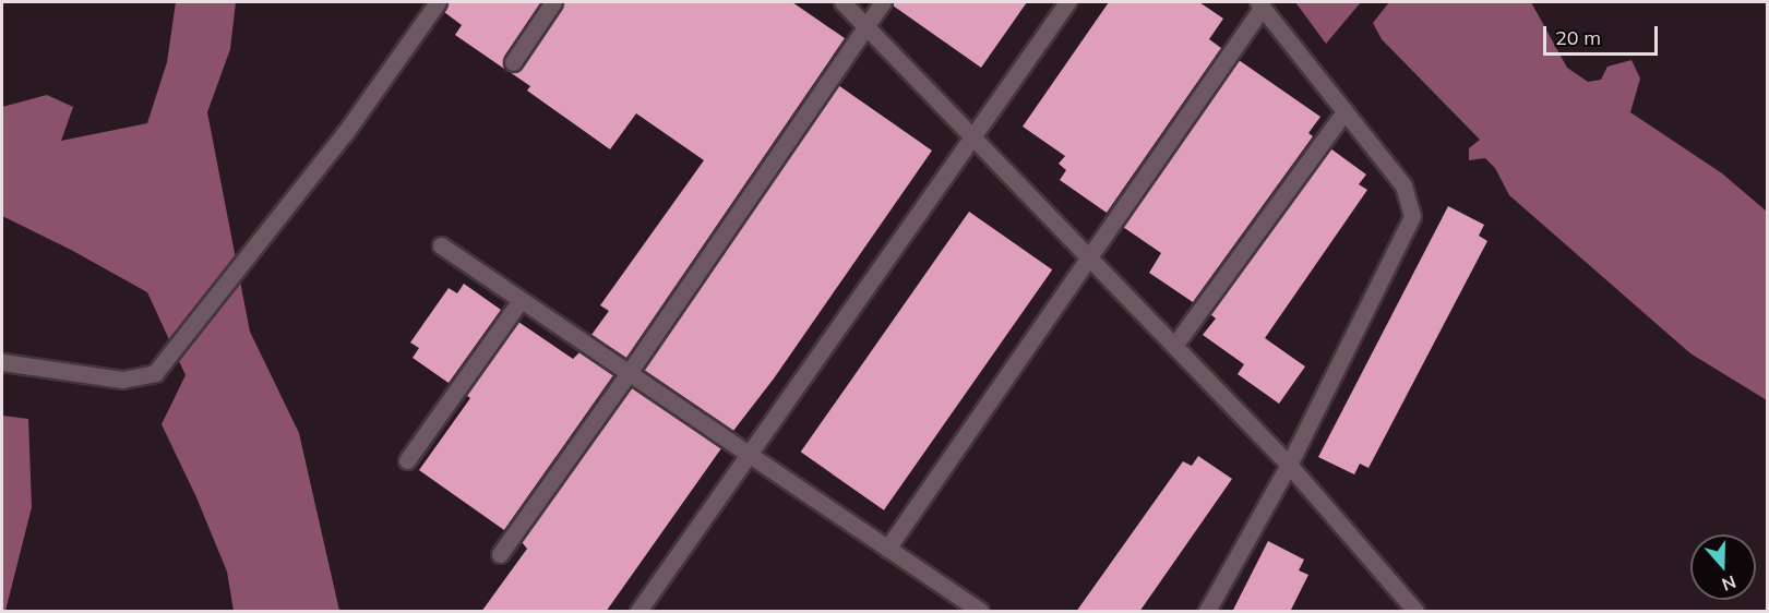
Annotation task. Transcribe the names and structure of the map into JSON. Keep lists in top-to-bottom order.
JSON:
{
  "scale_bar": "20 m",
  "north": "bottom"
}
